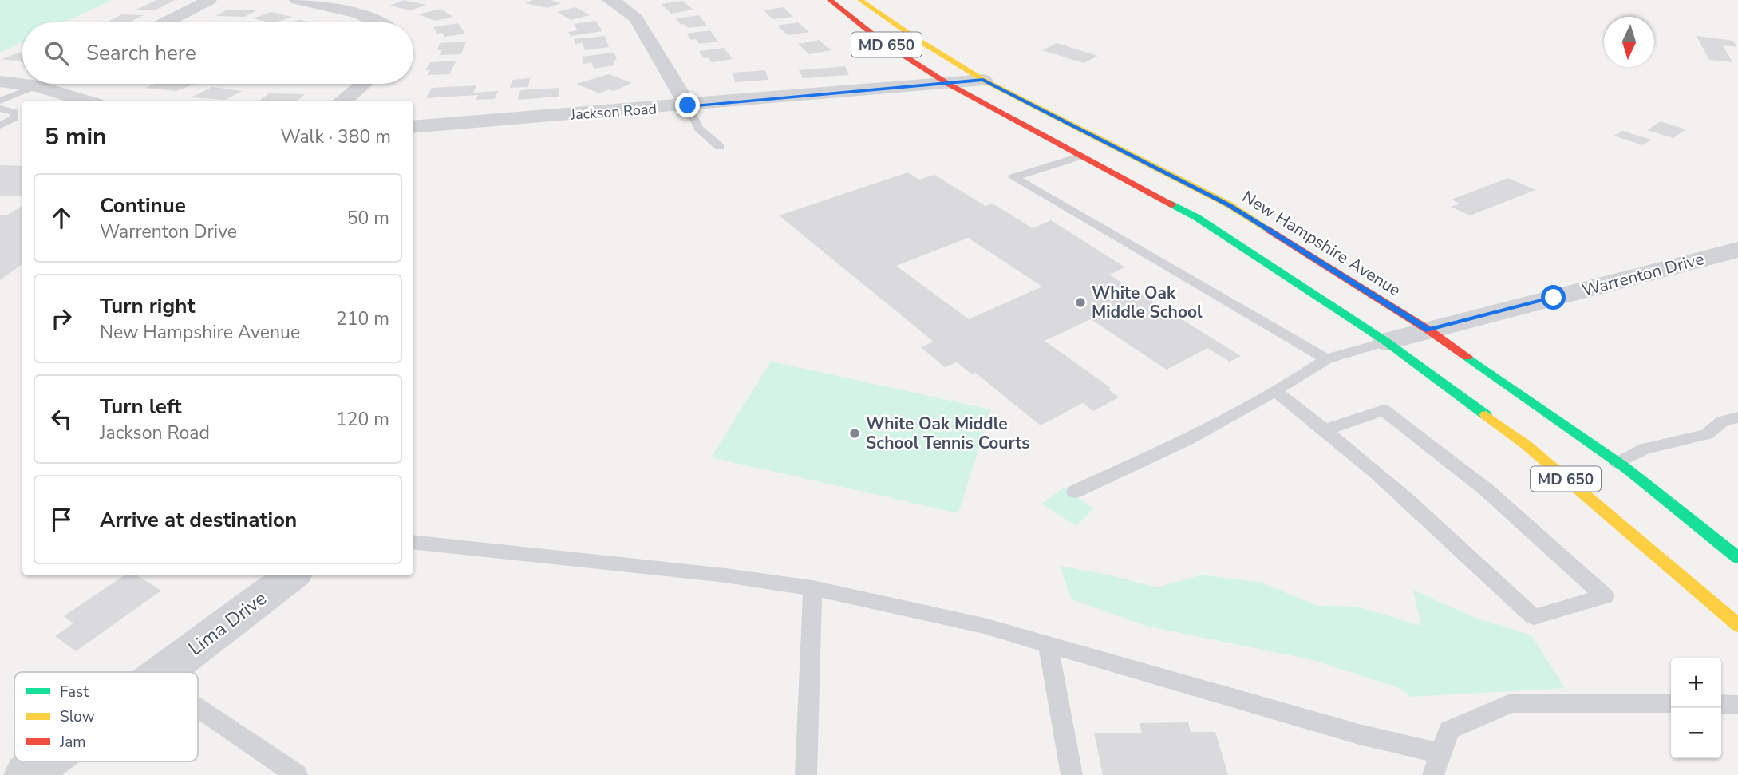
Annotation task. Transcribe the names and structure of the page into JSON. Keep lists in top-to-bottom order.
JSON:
{
  "streets": {
    "main road": ["MD 650", "New Hampshire Avenue"],
    "street": ["Jackson Road", "Warrenton Drive", "Lima Drive"]
  },
  "crossings": [
    ["MD 650", "Jackson Road"],
    ["MD 650", "Warrenton Drive"],
    ["Jackson Road", "New Hampshire Avenue"],
    ["New Hampshire Avenue", "Warrenton Drive"]
  ],
  "places": ["White Oak Middle School", "White Oak Middle School Tennis Courts"],
  "legend": ["Fast", "Slow", "Jam"],
  "north": "bottom",
  "page": {
    "search": "Search here",
    "heading": ["5 min", "Walk · 380 m"],
    "list": [
      ["Continue", "Warrenton Drive", "50 m"],
      ["Turn right", "New Hampshire Avenue", "210 m"],
      ["Turn left", "Jackson Road", "120 m"],
      "Arrive at destination"
    ],
    "map_buttons": ["+", "−"]
  }
}
